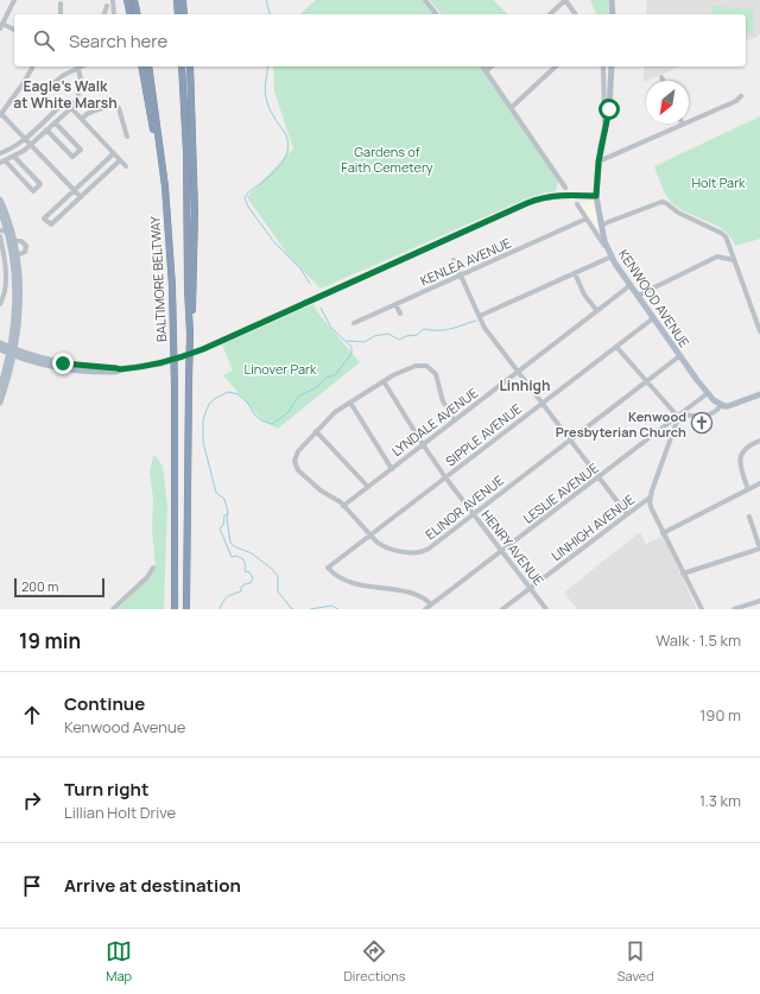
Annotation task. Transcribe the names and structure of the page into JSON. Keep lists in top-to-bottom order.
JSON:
{
  "streets": {
    "highway": ["BALTIMORE BELTWAY"],
    "main road": ["KENWOOD AVENUE"],
    "street": [
      "KENLEA AVENUE",
      "LYNDALE AVENUE",
      "SIPPLE AVENUE",
      "LESLIE AVENUE",
      "ELINOR AVENUE",
      "LINHIGH AVENUE",
      "HENRY AVENUE"
    ]
  },
  "crossings": [
    ["KENWOOD AVENUE", "LYNDALE AVENUE"],
    ["KENWOOD AVENUE", "SIPPLE AVENUE"],
    ["KENWOOD AVENUE", "LESLIE AVENUE"],
    ["KENWOOD AVENUE", "ELINOR AVENUE"],
    ["LYNDALE AVENUE", "ELINOR AVENUE"],
    ["LYNDALE AVENUE", "HENRY AVENUE"],
    ["SIPPLE AVENUE", "LESLIE AVENUE"],
    ["SIPPLE AVENUE", "ELINOR AVENUE"],
    ["SIPPLE AVENUE", "HENRY AVENUE"],
    ["LESLIE AVENUE", "HENRY AVENUE"],
    ["ELINOR AVENUE", "HENRY AVENUE"],
    ["LINHIGH AVENUE", "HENRY AVENUE"]
  ],
  "districts": ["Eagle's Walk at White Marsh", "Linhigh"],
  "parks": ["Gardens of Faith Cemetery", "Holt Park", "Linover Park"],
  "places": {
    "church": ["Kenwood Presbyterian Church"]
  },
  "scale_bar": "200 m",
  "north": "bottom left",
  "page": {
    "search": "Search here",
    "scale": "200 m",
    "heading": ["19 min", "Walk · 1.5 km"],
    "list": [
      ["Continue", "Kenwood Avenue", "190 m"],
      ["Turn right", "Lillian Holt Drive", "1.3 km"],
      "Arrive at destination"
    ],
    "nav": ["Map", "Directions", "Saved"]
  }
}
